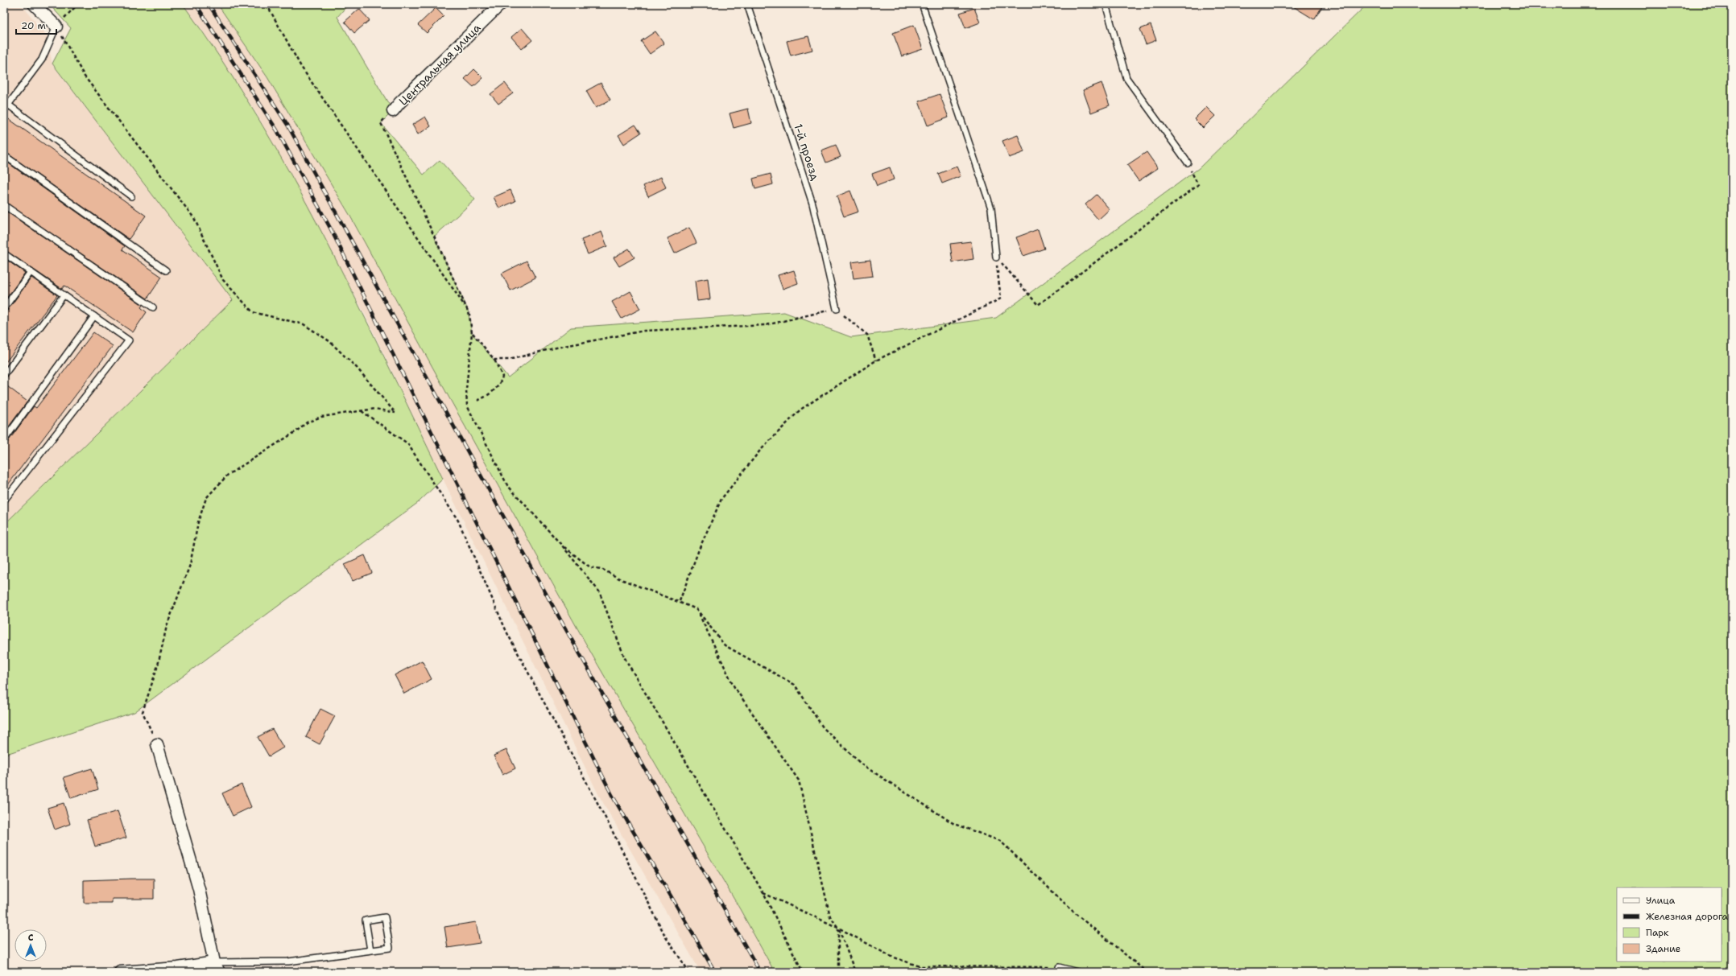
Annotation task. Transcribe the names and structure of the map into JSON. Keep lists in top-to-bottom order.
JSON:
{
  "streets": {
    "street": ["Центральная улица"],
    "lane": ["1-й проезд"]
  },
  "legend": [
    "Улица",
    "Железная дорога",
    "Парк",
    "Здание"
  ],
  "scale_bar": "20 m",
  "north": "top"
}
